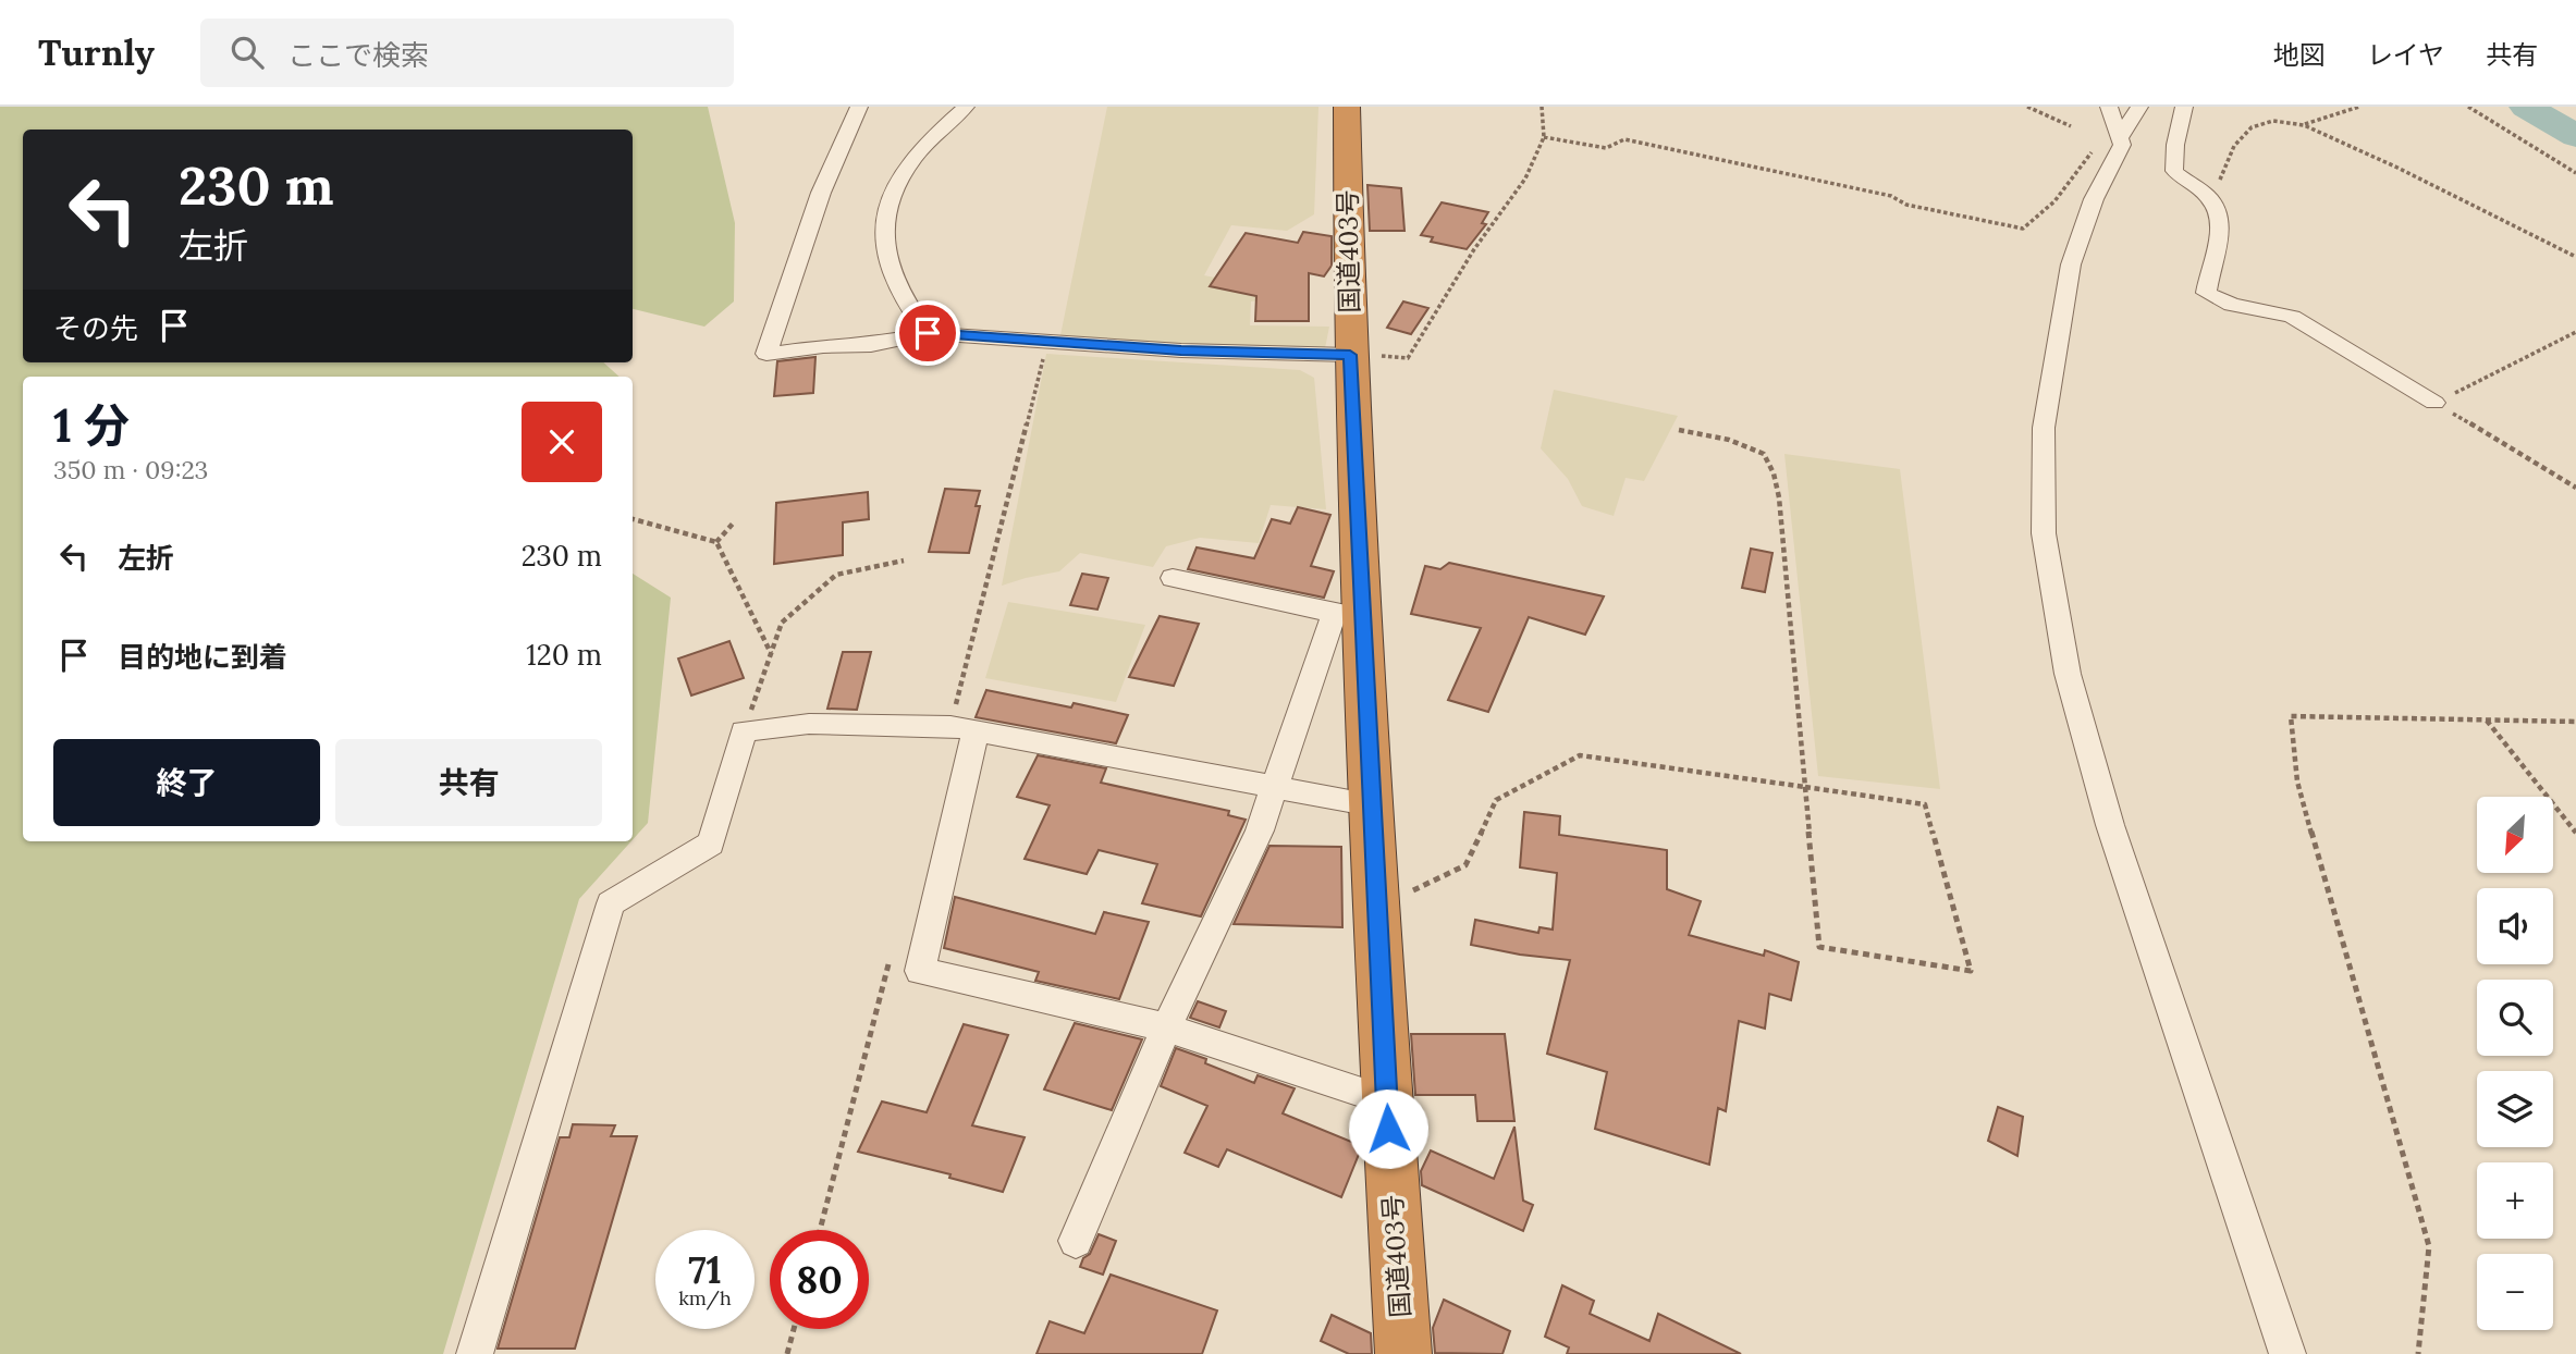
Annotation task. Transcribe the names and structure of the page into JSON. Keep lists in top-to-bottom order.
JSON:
{
  "streets": {
    "highway": ["国道403号"]
  },
  "north": "bottom left",
  "page": {
    "header": "Turnly",
    "search": "ここで検索",
    "nav": ["地図", "レイヤ", "共有"],
    "turn": ["230 m", "左折"],
    "then": "その先",
    "heading": ["1 分", "350 m · 09:23"],
    "list": [
      {
        "name": "左折",
        "value": "230 m"
      },
      {
        "name": "目的地に到着",
        "value": "120 m"
      }
    ],
    "buttons": ["終了", "共有"],
    "map_buttons": ["+", "−"],
    "speed": "71 km/h",
    "limit": "80"
  }
}
